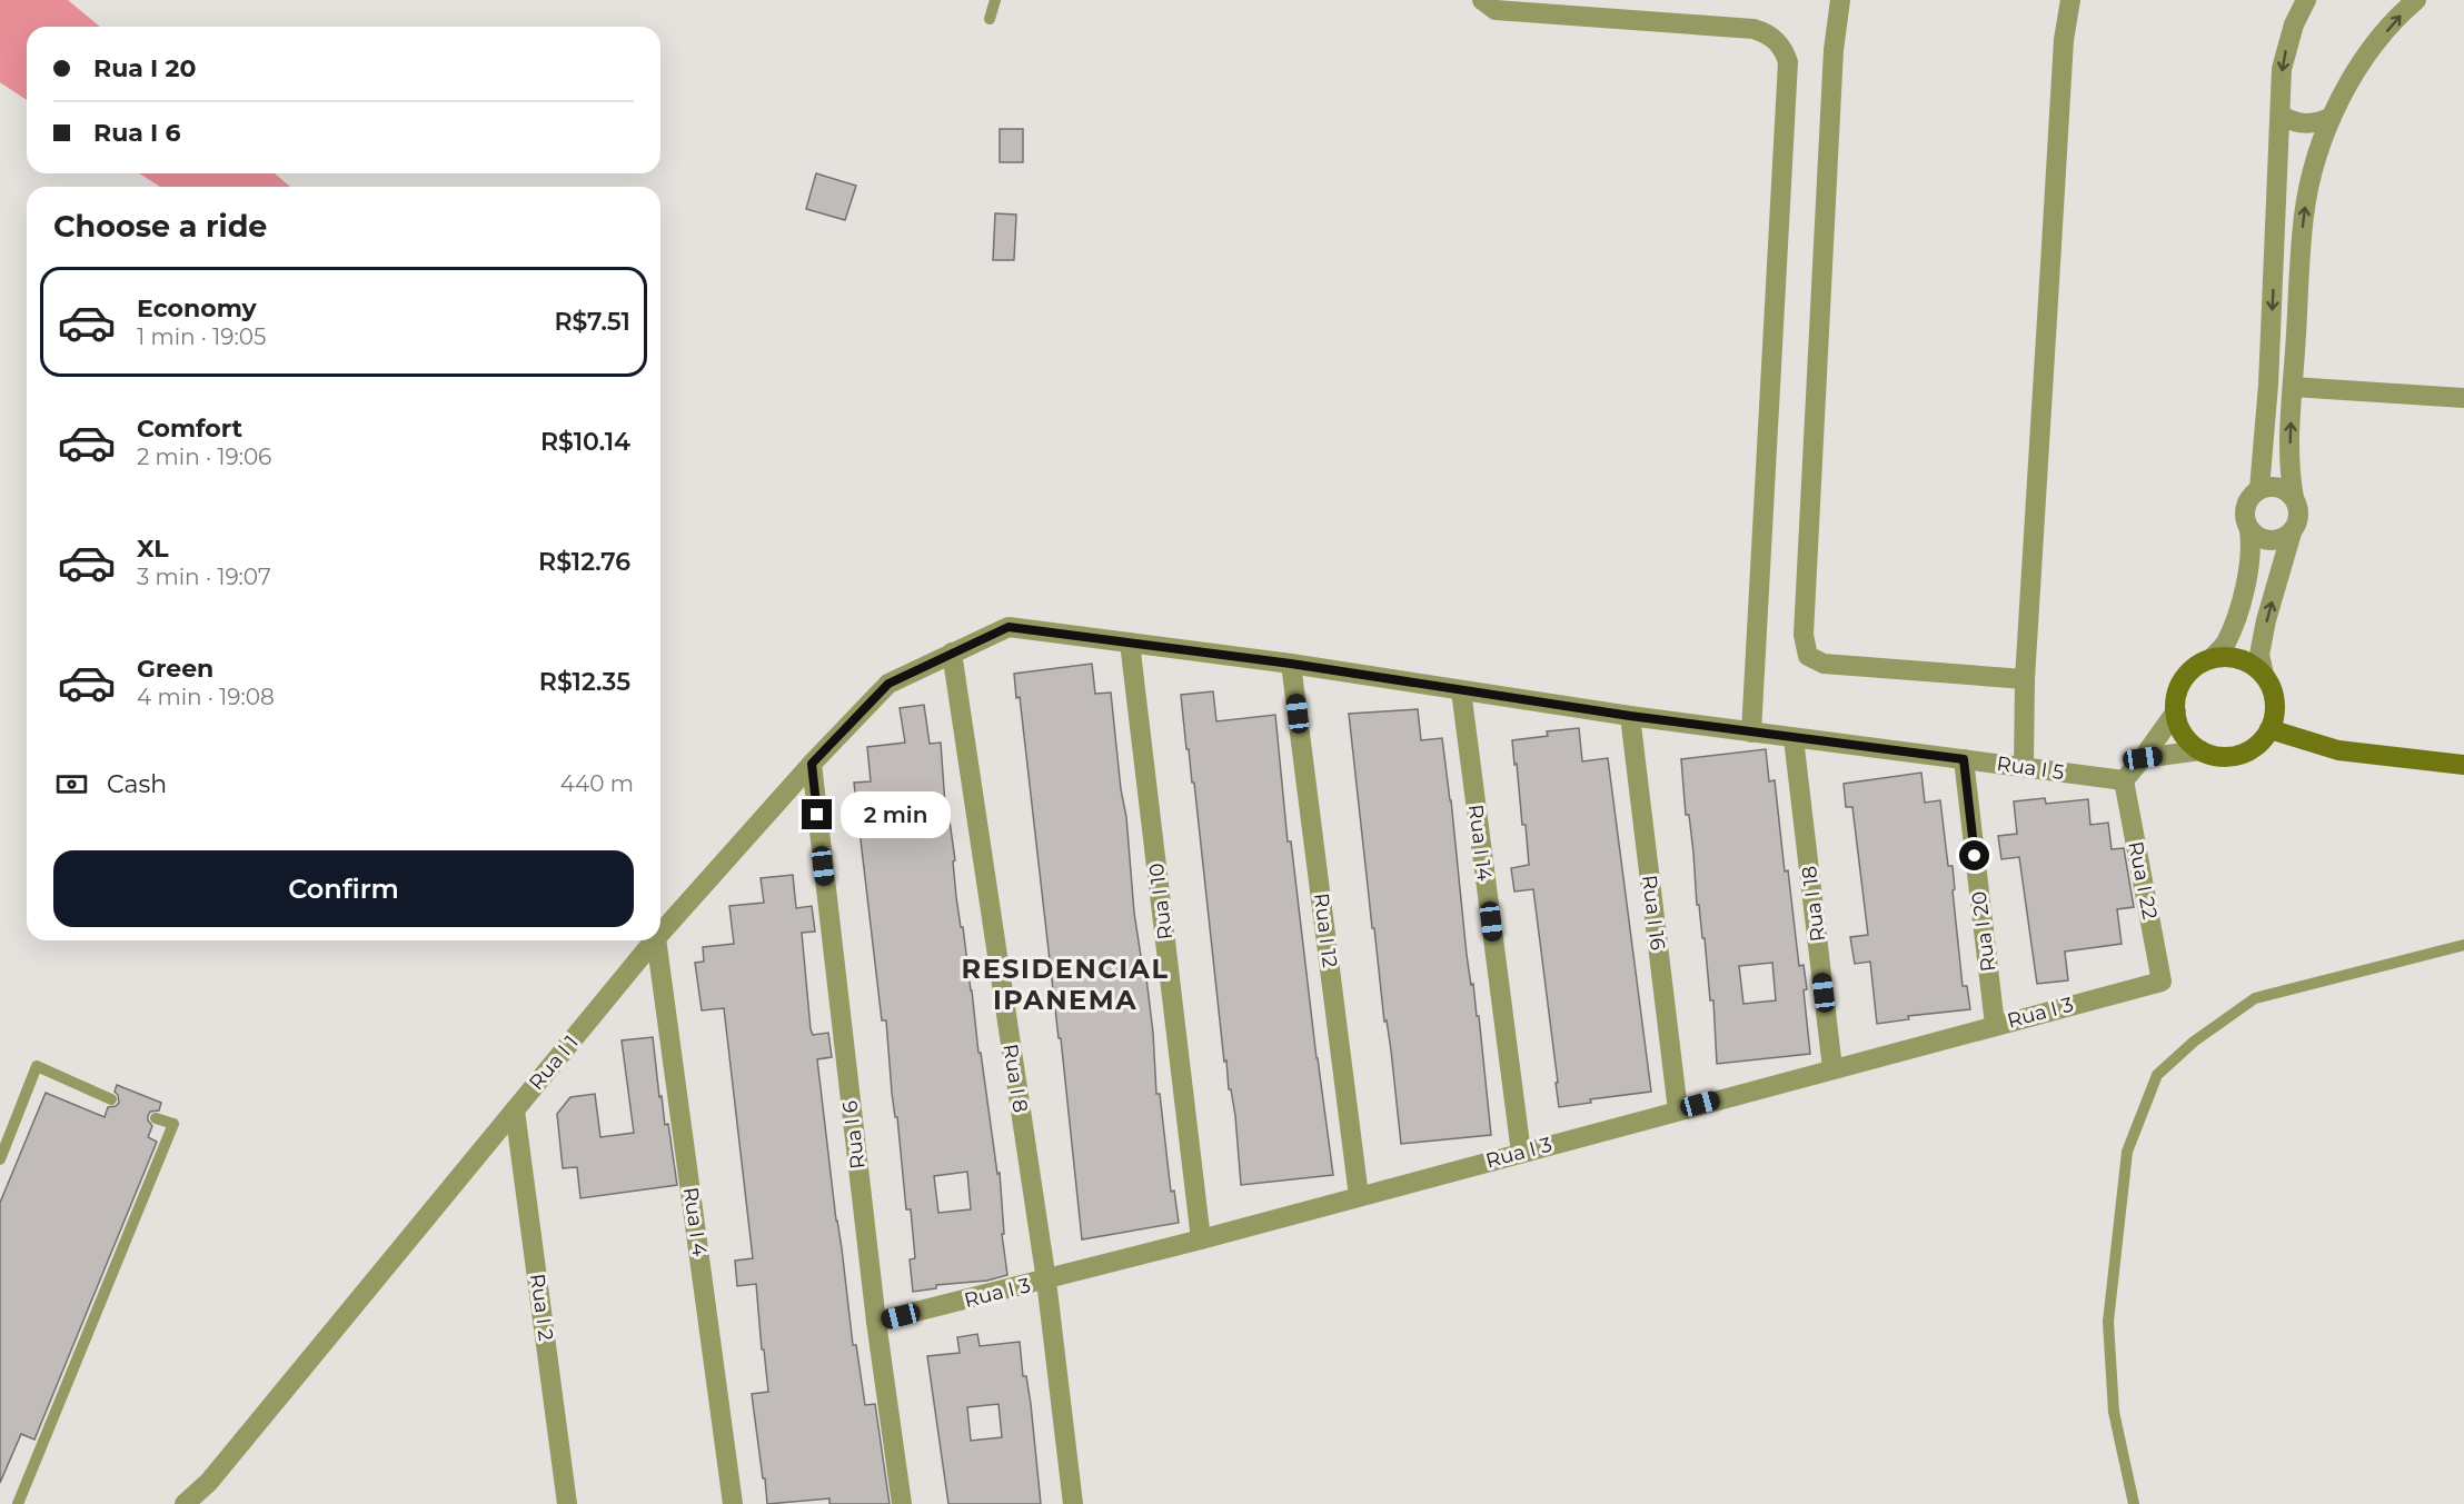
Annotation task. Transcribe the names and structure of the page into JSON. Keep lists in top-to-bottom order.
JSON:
{
  "streets": {
    "street": [
      "Rua I 5",
      "Rua I 14",
      "Rua I 22",
      "Rua I 10",
      "Rua I 18",
      "Rua I 16",
      "Rua I 12",
      "Rua I 20",
      "Rua I 3",
      "Rua I 1",
      "Rua I 8",
      "Rua I 6",
      "Rua I 4",
      "Rua I 2"
    ]
  },
  "crossings": [
    ["Rua I 5", "Rua I 14"],
    ["Rua I 5", "Rua I 22"],
    ["Rua I 5", "Rua I 10"],
    ["Rua I 5", "Rua I 18"],
    ["Rua I 5", "Rua I 16"],
    ["Rua I 5", "Rua I 12"],
    ["Rua I 5", "Rua I 20"],
    ["Rua I 5", "Rua I 1"],
    ["Rua I 5", "Rua I 8"],
    ["Rua I 14", "Rua I 3"],
    ["Rua I 22", "Rua I 3"],
    ["Rua I 10", "Rua I 3"],
    ["Rua I 18", "Rua I 3"],
    ["Rua I 16", "Rua I 3"],
    ["Rua I 12", "Rua I 3"],
    ["Rua I 20", "Rua I 3"],
    ["Rua I 3", "Rua I 8"],
    ["Rua I 3", "Rua I 6"],
    ["Rua I 1", "Rua I 8"],
    ["Rua I 1", "Rua I 6"],
    ["Rua I 1", "Rua I 2"]
  ],
  "districts": ["RESIDENCIAL IPANEMA"],
  "page": {
    "banner": ["Rua I 20", "Rua I 6"],
    "heading": "Choose a ride",
    "list": [
      {
        "name": "Economy",
        "note": "1 min · 19:05",
        "value": "R$7.51"
      },
      {
        "name": "Comfort",
        "note": "2 min · 19:06",
        "value": "R$10.14"
      },
      {
        "name": "XL",
        "note": "3 min · 19:07",
        "value": "R$12.76"
      },
      {
        "name": "Green",
        "note": "4 min · 19:08",
        "value": "R$12.35"
      }
    ],
    "pay": ["Cash", "440 m"],
    "bubble": "2 min",
    "buttons": "Confirm"
  }
}
